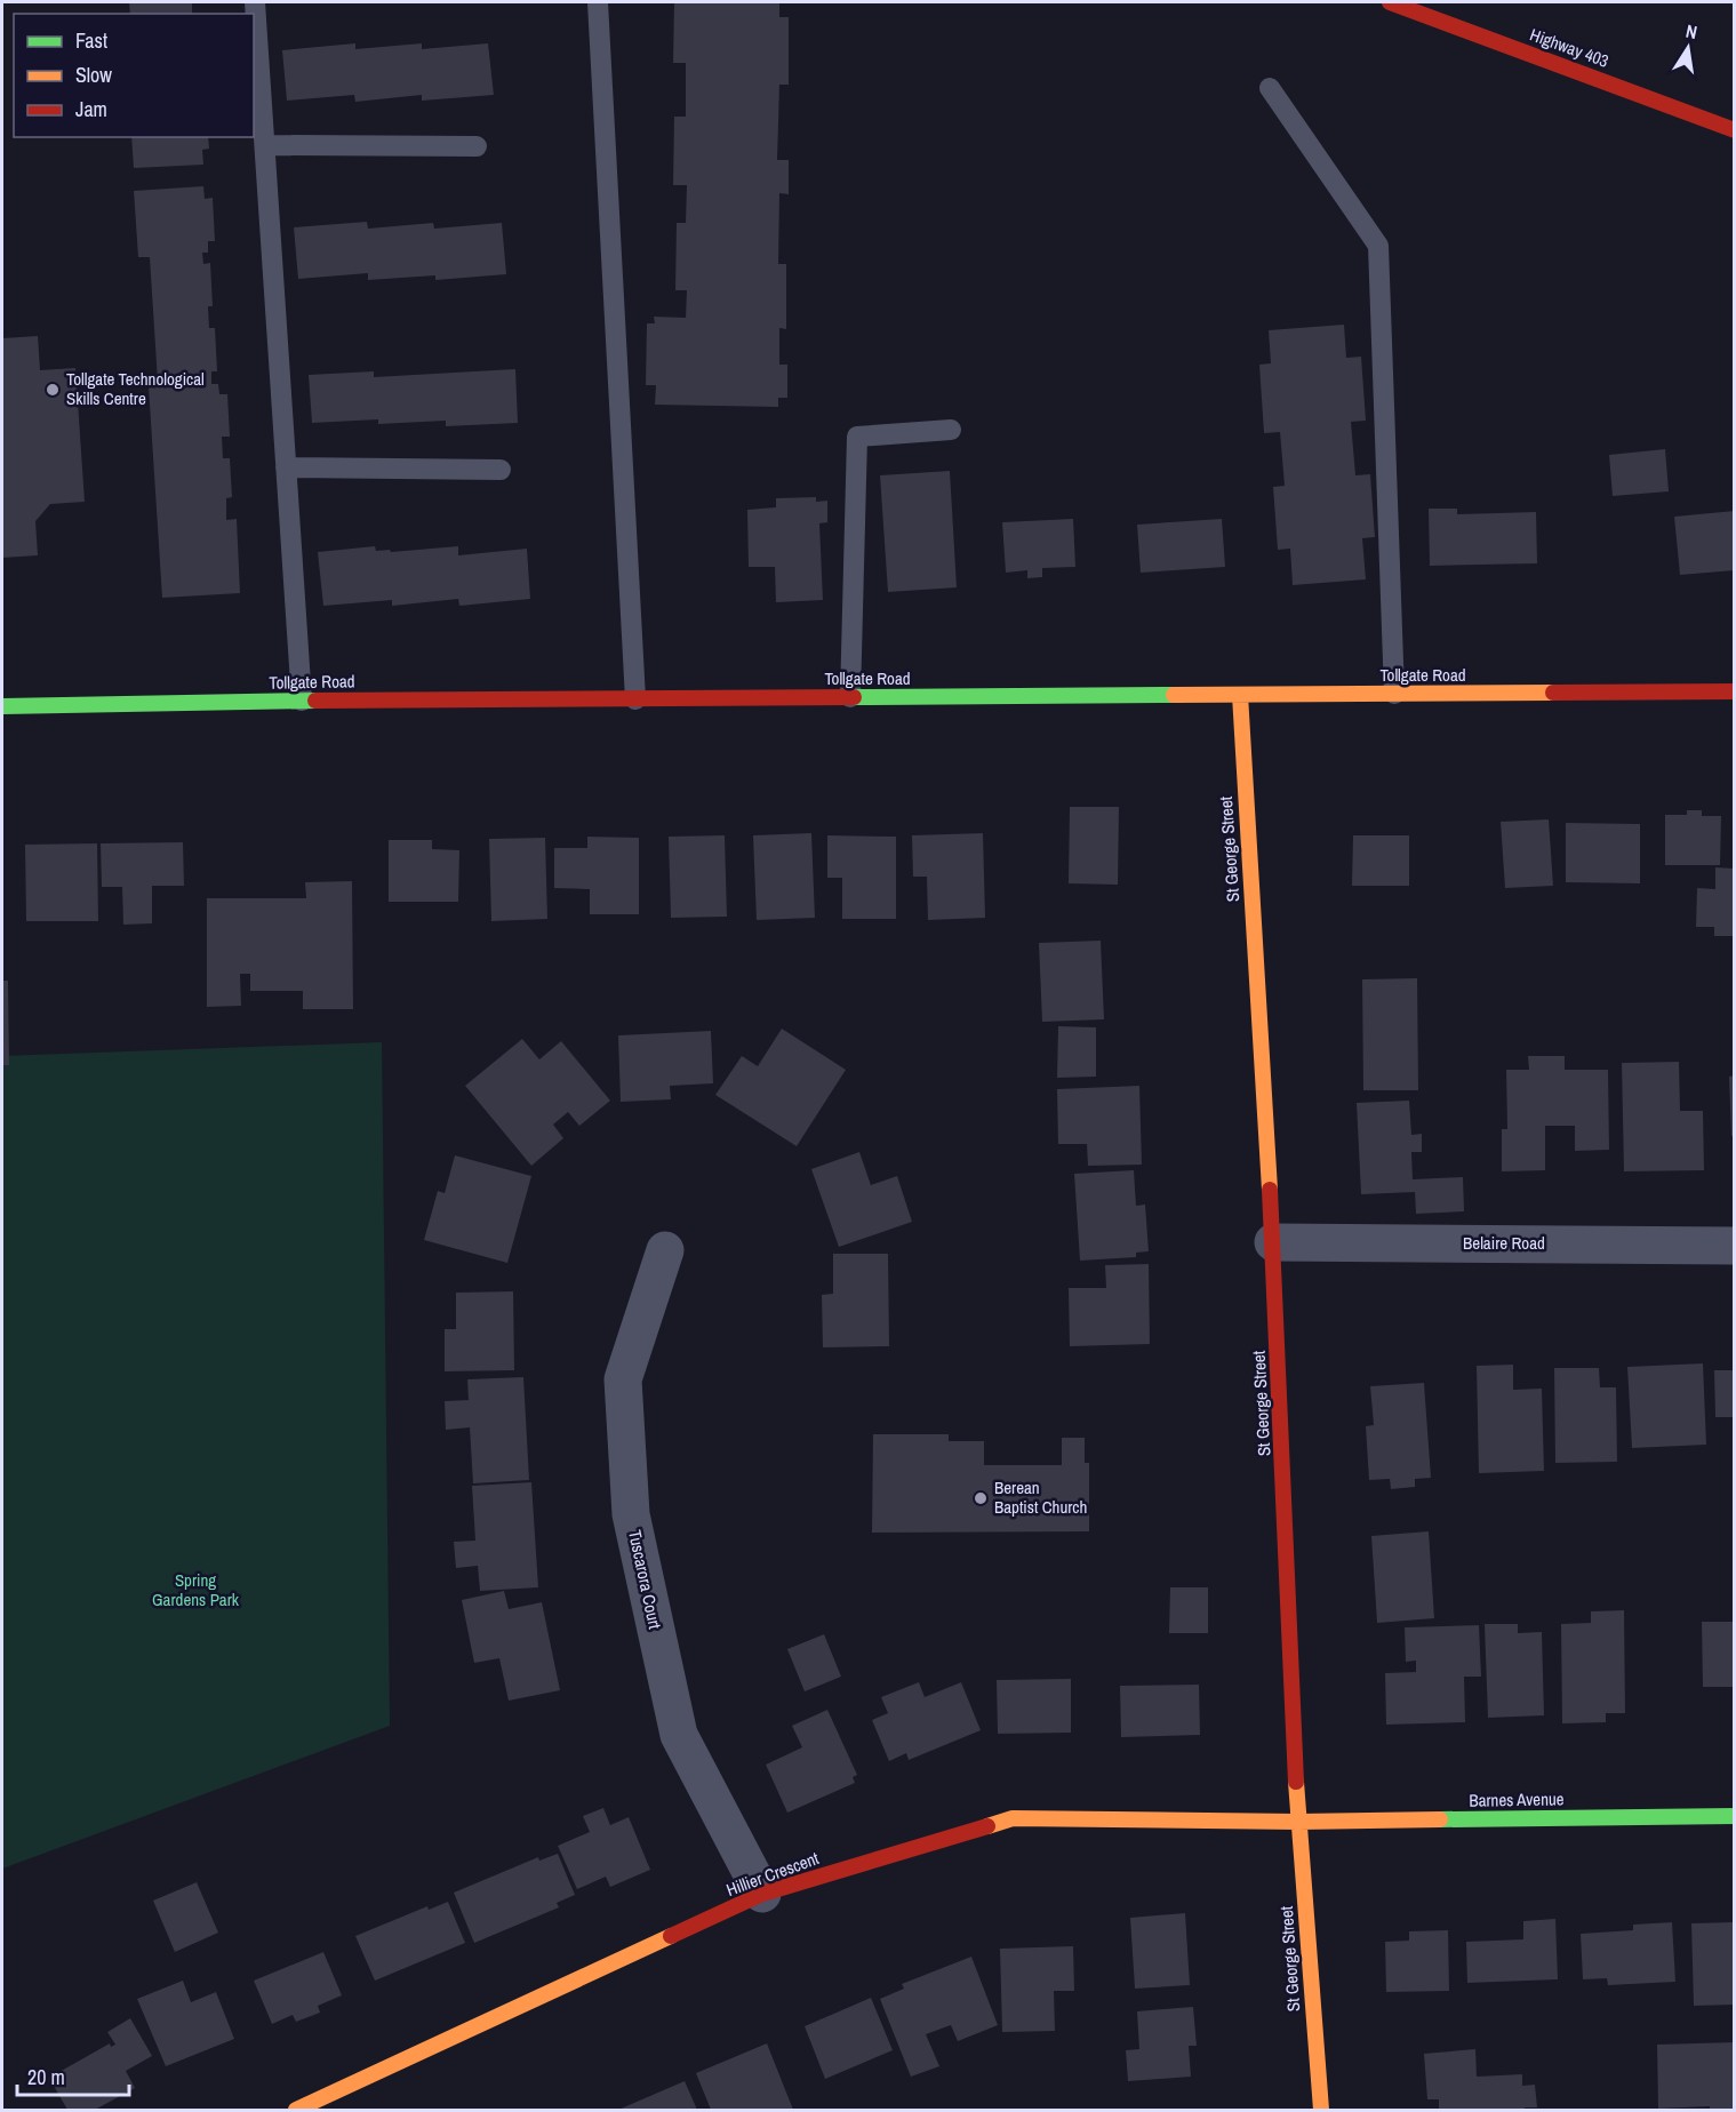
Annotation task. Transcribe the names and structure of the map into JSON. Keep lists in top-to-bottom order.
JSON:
{
  "streets": {
    "main road": [
      "Highway 403",
      "Tollgate Road",
      "St George Street",
      "Barnes Avenue",
      "Hillier Crescent"
    ],
    "street": ["Belaire Road", "Tuscarora Court"]
  },
  "crossings": [
    ["Tollgate Road", "St George Street"],
    ["St George Street", "Belaire Road"],
    ["St George Street", "Barnes Avenue"],
    ["St George Street", "Hillier Crescent"],
    ["Tuscarora Court", "Hillier Crescent"],
    ["Barnes Avenue", "Hillier Crescent"]
  ],
  "parks": ["Spring Gardens Park"],
  "places": ["Tollgate Technological Skills Centre", "Berean Baptist Church"],
  "legend": ["Fast", "Slow", "Jam"],
  "scale_bar": "20 m",
  "north": "top"
}
